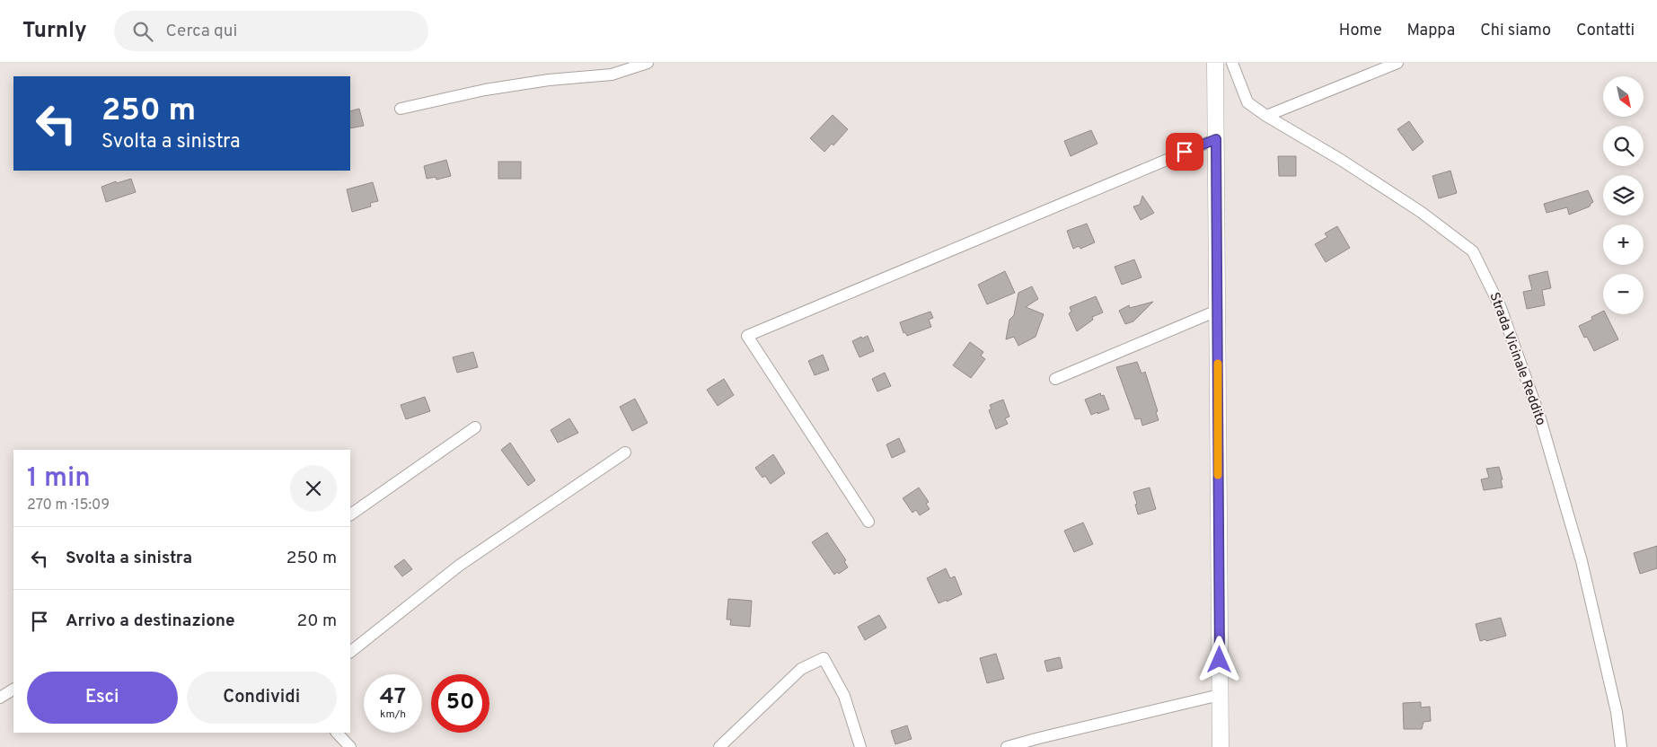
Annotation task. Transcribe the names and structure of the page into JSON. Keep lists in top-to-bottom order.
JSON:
{
  "streets": {
    "street": ["Strada Vicinale Reddito"]
  },
  "north": "bottom right",
  "page": {
    "header": "Turnly",
    "search": "Cerca qui",
    "nav": [
      "Home",
      "Mappa",
      "Chi siamo",
      "Contatti"
    ],
    "map_buttons": ["+", "−"],
    "turn": ["250 m", "Svolta a sinistra"],
    "heading": ["1 min", "270 m · 15:09"],
    "list": [
      {
        "name": "Svolta a sinistra",
        "value": "250 m"
      },
      {
        "name": "Arrivo a destinazione",
        "value": "20 m"
      }
    ],
    "buttons": ["Esci", "Condividi"],
    "speed": "47 km/h",
    "limit": "50"
  }
}
